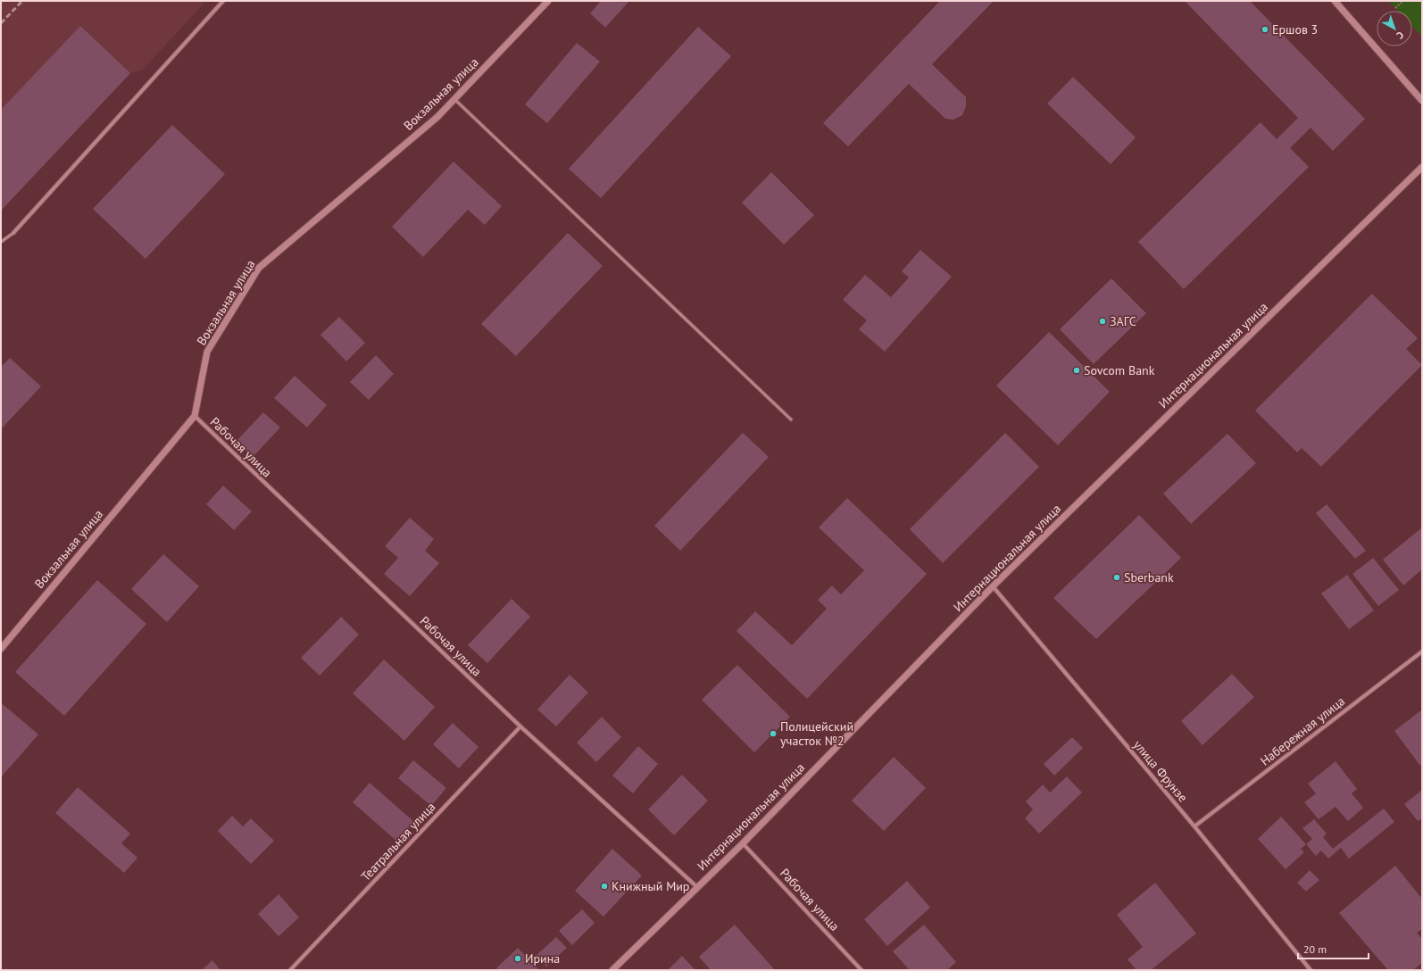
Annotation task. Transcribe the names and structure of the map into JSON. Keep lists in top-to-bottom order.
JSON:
{
  "streets": {
    "street": [
      "Вокзальная улица",
      "Интернациональная улица",
      "Рабочая улица",
      "Набережная улица",
      "улица Фрунзе",
      "Театральная улица"
    ]
  },
  "crossings": [
    ["Вокзальная улица", "Рабочая улица"],
    ["Интернациональная улица", "Рабочая улица"],
    ["Интернациональная улица", "улица Фрунзе"],
    ["Рабочая улица", "Театральная улица"],
    ["Набережная улица", "улица Фрунзе"]
  ],
  "places": [
    "Ершов 3",
    "ЗАГС",
    "Sovcom Bank",
    "Sberbank",
    "Полицейский участок №2",
    "Книжный Мир",
    "Ирина"
  ],
  "scale_bar": "20 m",
  "north": "bottom right"
}
